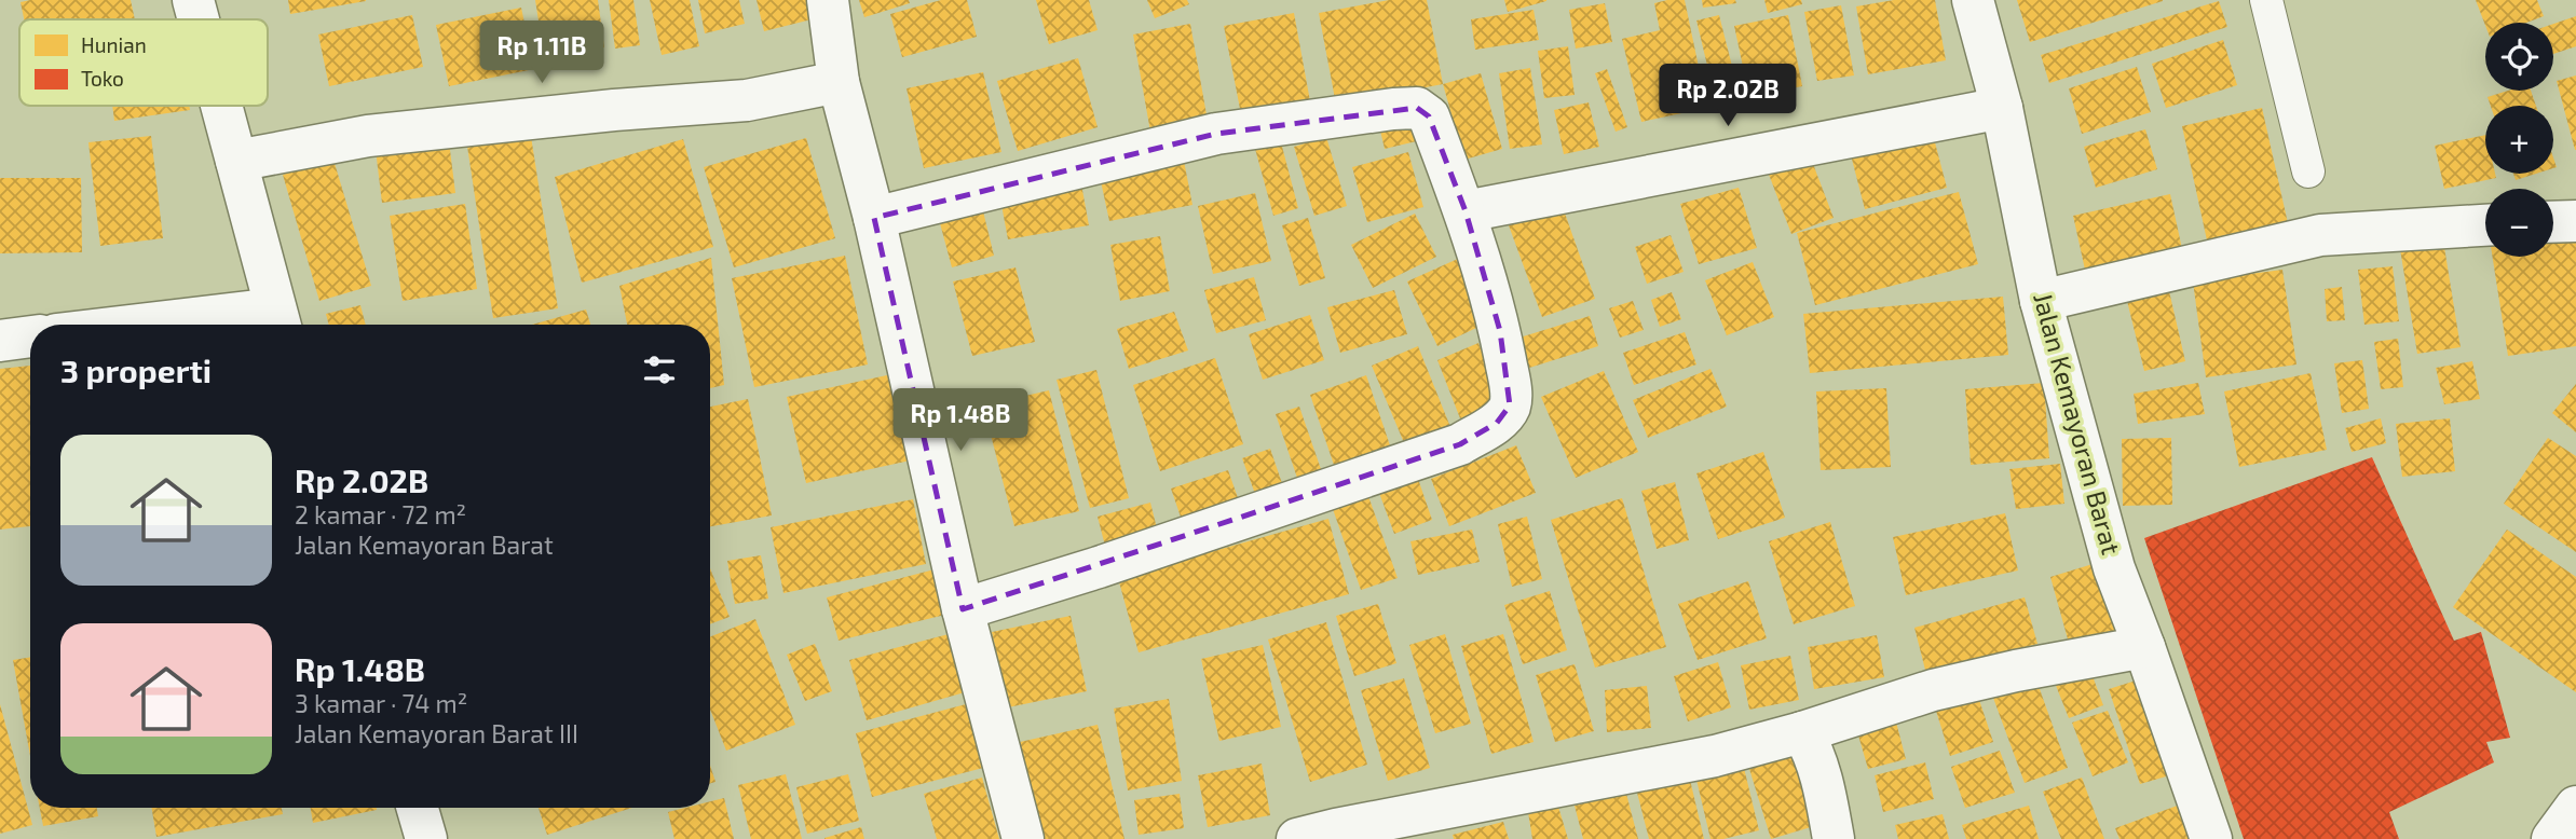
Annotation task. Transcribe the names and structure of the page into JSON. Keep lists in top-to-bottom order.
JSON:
{
  "streets": {
    "street": ["Jalan Kemayoran Barat"]
  },
  "legend": ["Hunian", "Toko"],
  "page": {
    "price": ["Rp 1.11B", "Rp 2.02B", "Rp 1.48B"],
    "map_buttons": ["+", "−"],
    "heading": "3 properti",
    "list": [
      {
        "name": "Rp 2.02B",
        "note": "2 kamar · 72 m² · Jalan Kemayoran Barat"
      },
      {
        "name": "Rp 1.48B",
        "note": "3 kamar · 74 m² · Jalan Kemayoran Barat III"
      }
    ]
  }
}
